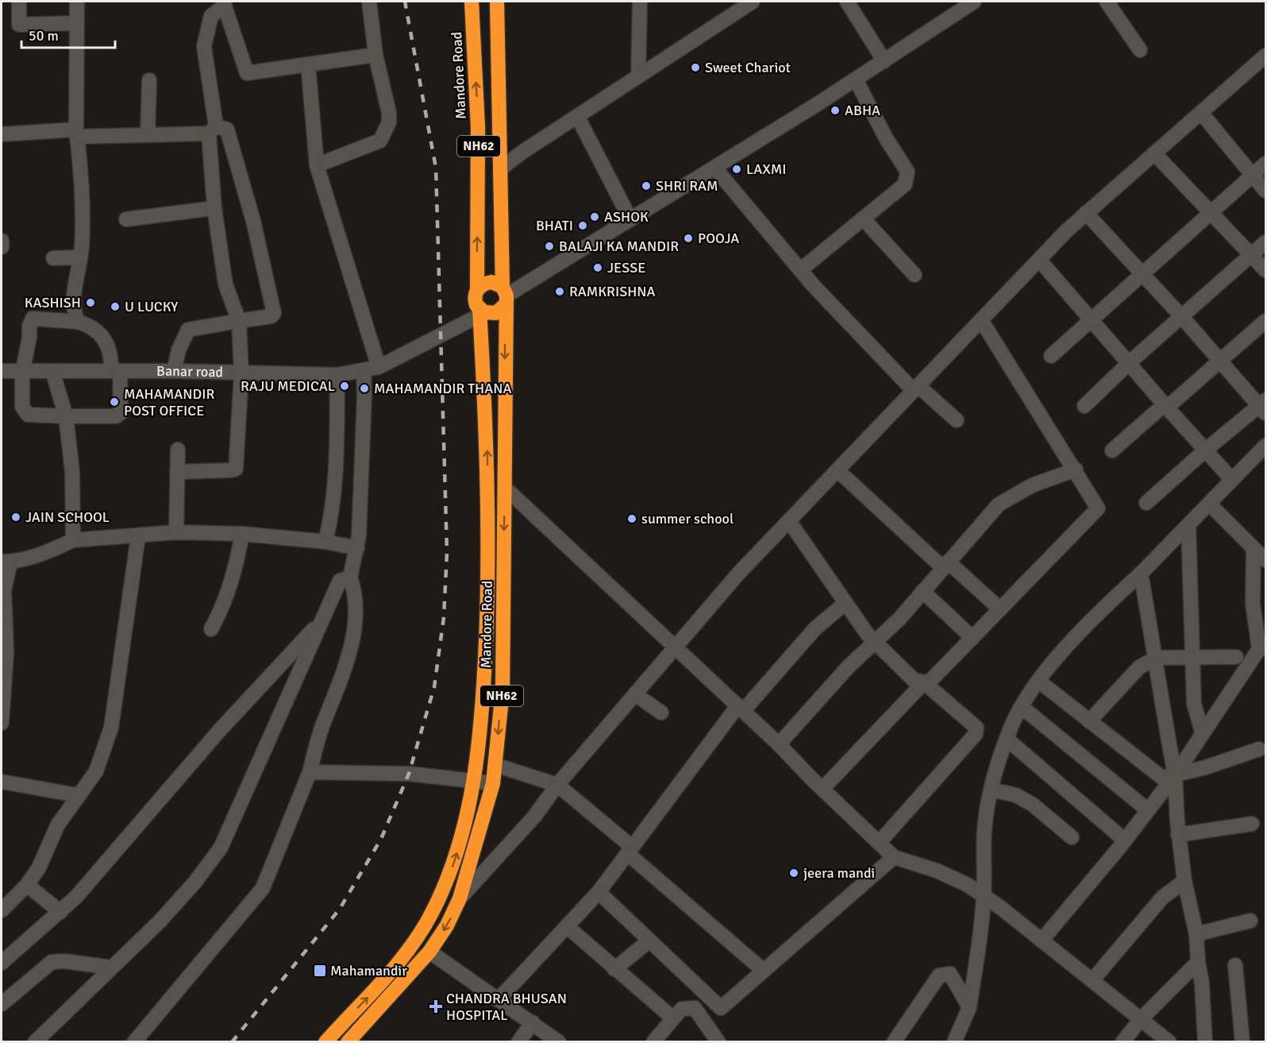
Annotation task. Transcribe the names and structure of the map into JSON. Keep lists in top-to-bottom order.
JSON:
{
  "streets": {
    "highway": ["Mandore Road", "NH62"],
    "street": ["Banar road"]
  },
  "crossings": [
    ["Mandore Road", "Banar road"]
  ],
  "places": {
    "other": [
      "Sweet Chariot",
      "ABHA",
      "LAXMI",
      "SHRI RAM",
      "ASHOK",
      "BHATI",
      "POOJA",
      "BALAJI KA MANDIR",
      "JESSE",
      "RAMKRISHNA",
      "KASHISH",
      "U LUCKY",
      "RAJU MEDICAL",
      "MAHAMANDIR THANA",
      "MAHAMANDIR POST OFFICE",
      "JAIN SCHOOL",
      "summer school",
      "jeera mandi"
    ],
    "transit": ["Mahamandir"],
    "health": ["CHANDRA BHUSAN HOSPITAL"]
  },
  "scale_bar": "50 m"
}
